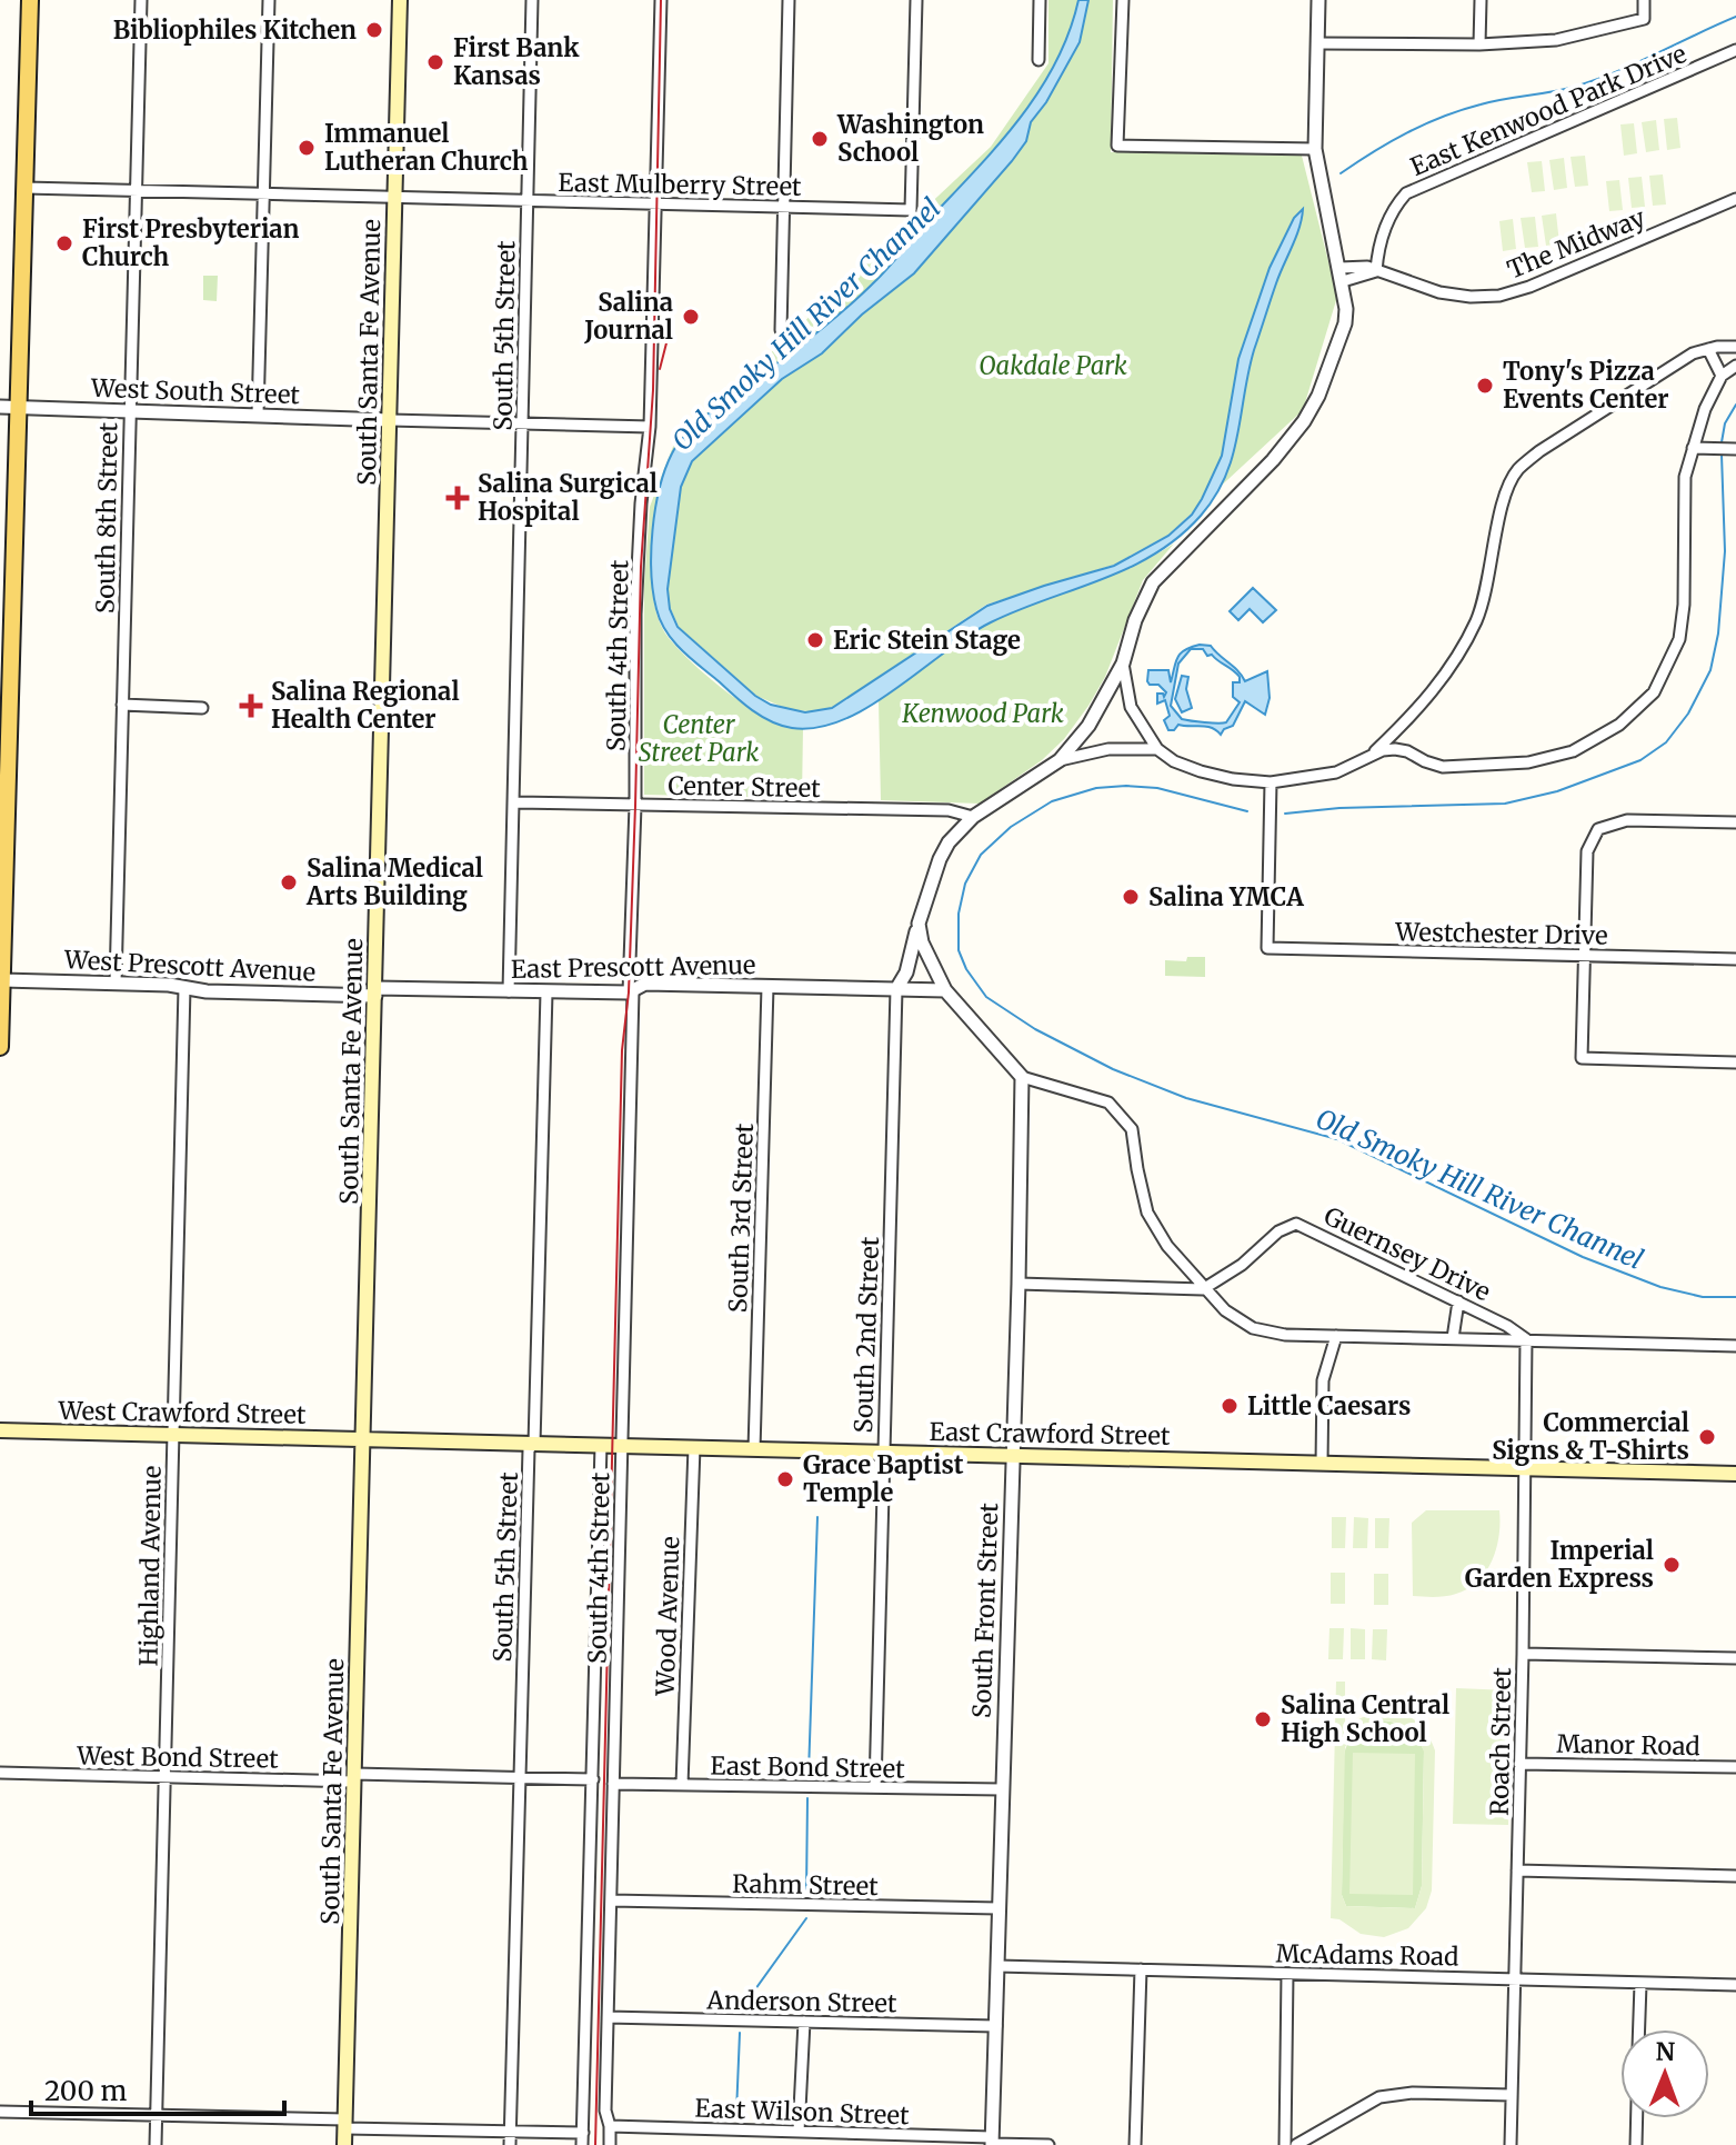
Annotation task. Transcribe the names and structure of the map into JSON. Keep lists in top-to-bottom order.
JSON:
{
  "streets": {
    "main road": ["South Santa Fe Avenue", "West Crawford Street", "East Crawford Street"],
    "street": [
      "East Kenwood Park Drive",
      "East Mulberry Street",
      "The Midway",
      "South 5th Street",
      "West South Street",
      "South 8th Street",
      "South 4th Street",
      "Center Street",
      "Westchester Drive",
      "West Prescott Avenue",
      "East Prescott Avenue",
      "South 3rd Street",
      "Guernsey Drive",
      "South 2nd Street",
      "Highland Avenue",
      "South Front Street",
      "Wood Avenue",
      "Roach Street",
      "Manor Road",
      "West Bond Street",
      "East Bond Street",
      "Rahm Street",
      "McAdams Road",
      "Anderson Street",
      "East Wilson Street"
    ]
  },
  "crossings": [
    ["East Kenwood Park Drive", "The Midway"],
    ["East Mulberry Street", "South 5th Street"],
    ["East Mulberry Street", "South Santa Fe Avenue"],
    ["East Mulberry Street", "South 8th Street"],
    ["East Mulberry Street", "South 4th Street"],
    ["South 5th Street", "Center Street"],
    ["South 5th Street", "East Prescott Avenue"],
    ["South 5th Street", "East Crawford Street"],
    ["South Santa Fe Avenue", "West South Street"],
    ["South Santa Fe Avenue", "West Prescott Avenue"],
    ["South Santa Fe Avenue", "East Prescott Avenue"],
    ["South Santa Fe Avenue", "West Crawford Street"],
    ["South Santa Fe Avenue", "East Crawford Street"],
    ["South Santa Fe Avenue", "West Bond Street"],
    ["West South Street", "South 8th Street"],
    ["South 8th Street", "West Prescott Avenue"],
    ["South 4th Street", "Center Street"],
    ["South 4th Street", "East Prescott Avenue"],
    ["South 4th Street", "East Crawford Street"],
    ["South 4th Street", "East Bond Street"],
    ["South 4th Street", "Rahm Street"],
    ["South 4th Street", "Anderson Street"],
    ["South 4th Street", "East Wilson Street"],
    ["West Prescott Avenue", "East Prescott Avenue"],
    ["West Prescott Avenue", "Highland Avenue"],
    ["East Prescott Avenue", "South 3rd Street"],
    ["East Prescott Avenue", "South 2nd Street"],
    ["South 3rd Street", "East Crawford Street"],
    ["Guernsey Drive", "Roach Street"],
    ["South 2nd Street", "East Crawford Street"],
    ["South 2nd Street", "East Bond Street"],
    ["West Crawford Street", "East Crawford Street"],
    ["West Crawford Street", "Highland Avenue"],
    ["East Crawford Street", "South Front Street"],
    ["East Crawford Street", "Wood Avenue"],
    ["East Crawford Street", "Roach Street"],
    ["Highland Avenue", "West Bond Street"],
    ["South Front Street", "East Bond Street"],
    ["South Front Street", "Rahm Street"],
    ["South Front Street", "McAdams Road"],
    ["South Front Street", "Anderson Street"],
    ["South Front Street", "East Wilson Street"],
    ["Wood Avenue", "East Bond Street"],
    ["Roach Street", "Manor Road"],
    ["Roach Street", "McAdams Road"]
  ],
  "water": ["Old Smoky Hill River Channel"],
  "parks": ["Oakdale Park", "Kenwood Park", "Center Street Park"],
  "places": {
    "other": [
      "Bibliophiles Kitchen",
      "First Bank Kansas",
      "Washington School",
      "Immanuel Lutheran Church",
      "First Presbyterian Church",
      "Salina Journal",
      "Tony's Pizza Events Center",
      "Eric Stein Stage",
      "Salina Medical Arts Building",
      "Salina YMCA",
      "Little Caesars",
      "Commercial Signs & T-Shirts",
      "Grace Baptist Temple",
      "Imperial Garden Express",
      "Salina Central High School"
    ],
    "health": ["Salina Surgical Hospital", "Salina Regional Health Center"]
  },
  "scale_bar": "200 m",
  "north": "top"
}
